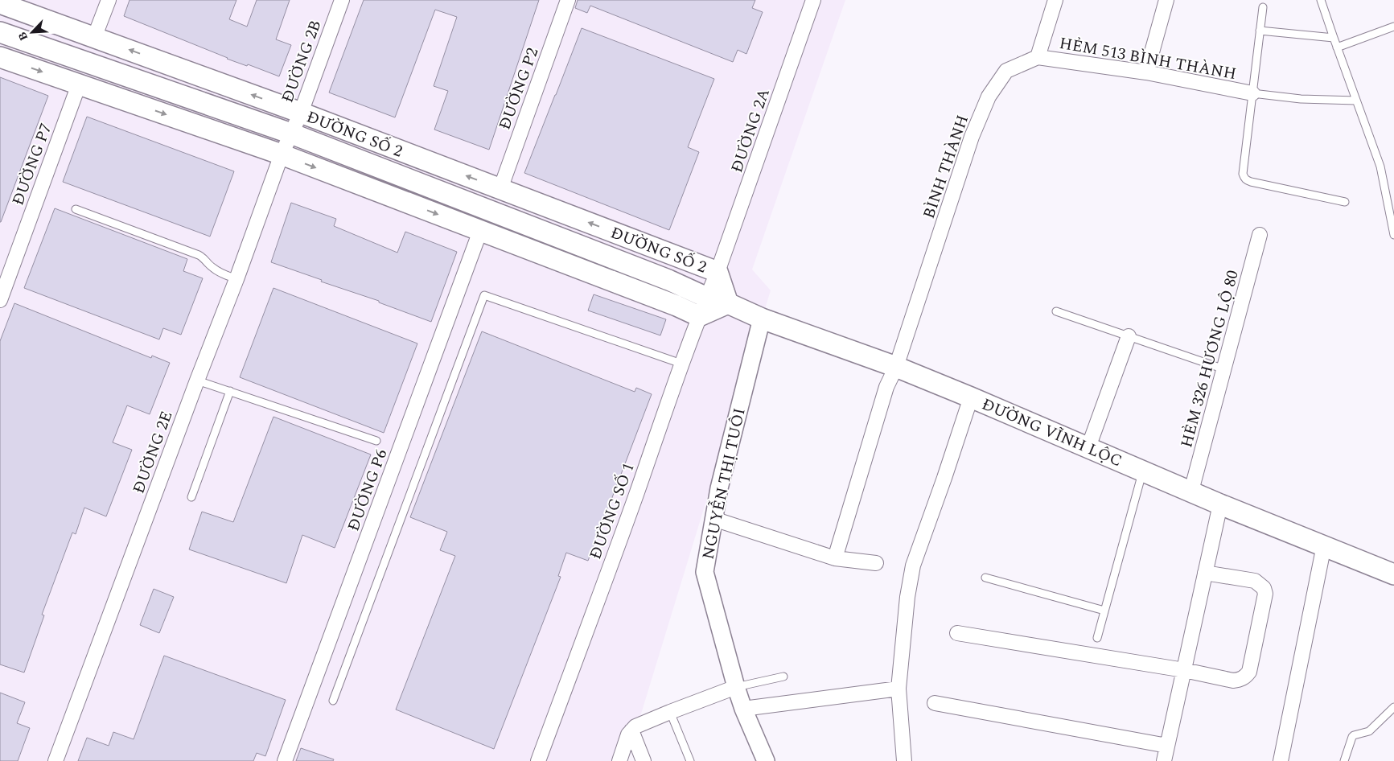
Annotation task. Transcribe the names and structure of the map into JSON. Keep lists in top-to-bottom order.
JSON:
{
  "streets": {
    "main road": ["ĐƯỜNG SỐ 2", "ĐƯỜNG VĨNH LỘC"],
    "street": [
      "HẺM 513 BÌNH THÀNH",
      "ĐƯỜNG 2B",
      "ĐƯỜNG P2",
      "ĐƯỜNG 2A",
      "ĐƯỜNG P7",
      "BÌNH THÀNH",
      "HẺM 326 HƯƠNG LỘ 80",
      "ĐƯỜNG 2E",
      "NGUYỄN THỊ TUÔI",
      "ĐƯỜNG P6",
      "ĐƯỜNG SỐ 1"
    ]
  },
  "crossings": [
    ["HẺM 513 BÌNH THÀNH", "BÌNH THÀNH"],
    ["ĐƯỜNG 2B", "ĐƯỜNG SỐ 2"],
    ["ĐƯỜNG 2B", "ĐƯỜNG 2E"],
    ["ĐƯỜNG P2", "ĐƯỜNG SỐ 2"],
    ["ĐƯỜNG 2A", "ĐƯỜNG SỐ 2"],
    ["ĐƯỜNG 2A", "ĐƯỜNG SỐ 1"],
    ["ĐƯỜNG SỐ 2", "ĐƯỜNG VĨNH LỘC"],
    ["ĐƯỜNG SỐ 2", "ĐƯỜNG SỐ 1"],
    ["BÌNH THÀNH", "ĐƯỜNG VĨNH LỘC"],
    ["HẺM 326 HƯƠNG LỘ 80", "ĐƯỜNG VĨNH LỘC"],
    ["ĐƯỜNG VĨNH LỘC", "NGUYỄN THỊ TUÔI"],
    ["ĐƯỜNG VĨNH LỘC", "ĐƯỜNG SỐ 1"]
  ],
  "north": "bottom left"
}
